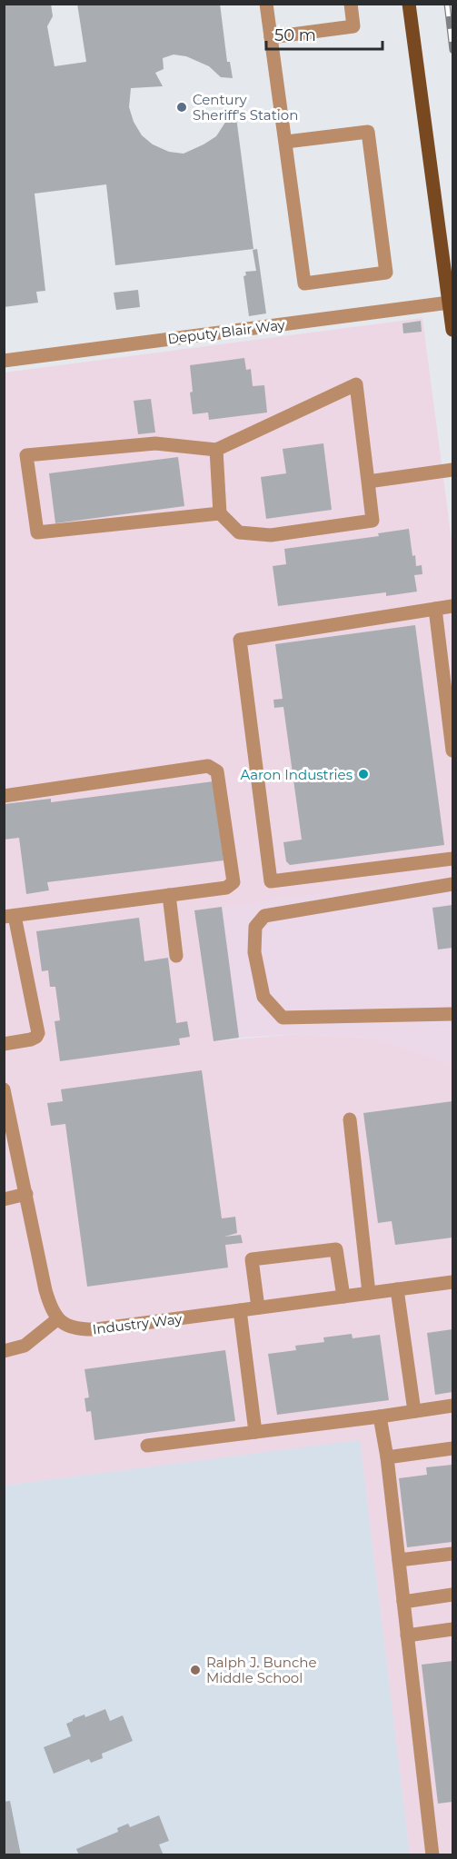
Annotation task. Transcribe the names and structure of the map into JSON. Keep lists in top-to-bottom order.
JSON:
{
  "streets": {
    "street": ["Deputy Blair Way", "Industry Way"]
  },
  "places": ["Century Sheriff's Station", "Aaron Industries", "Ralph J. Bunche Middle School"],
  "scale_bar": "50 m"
}
